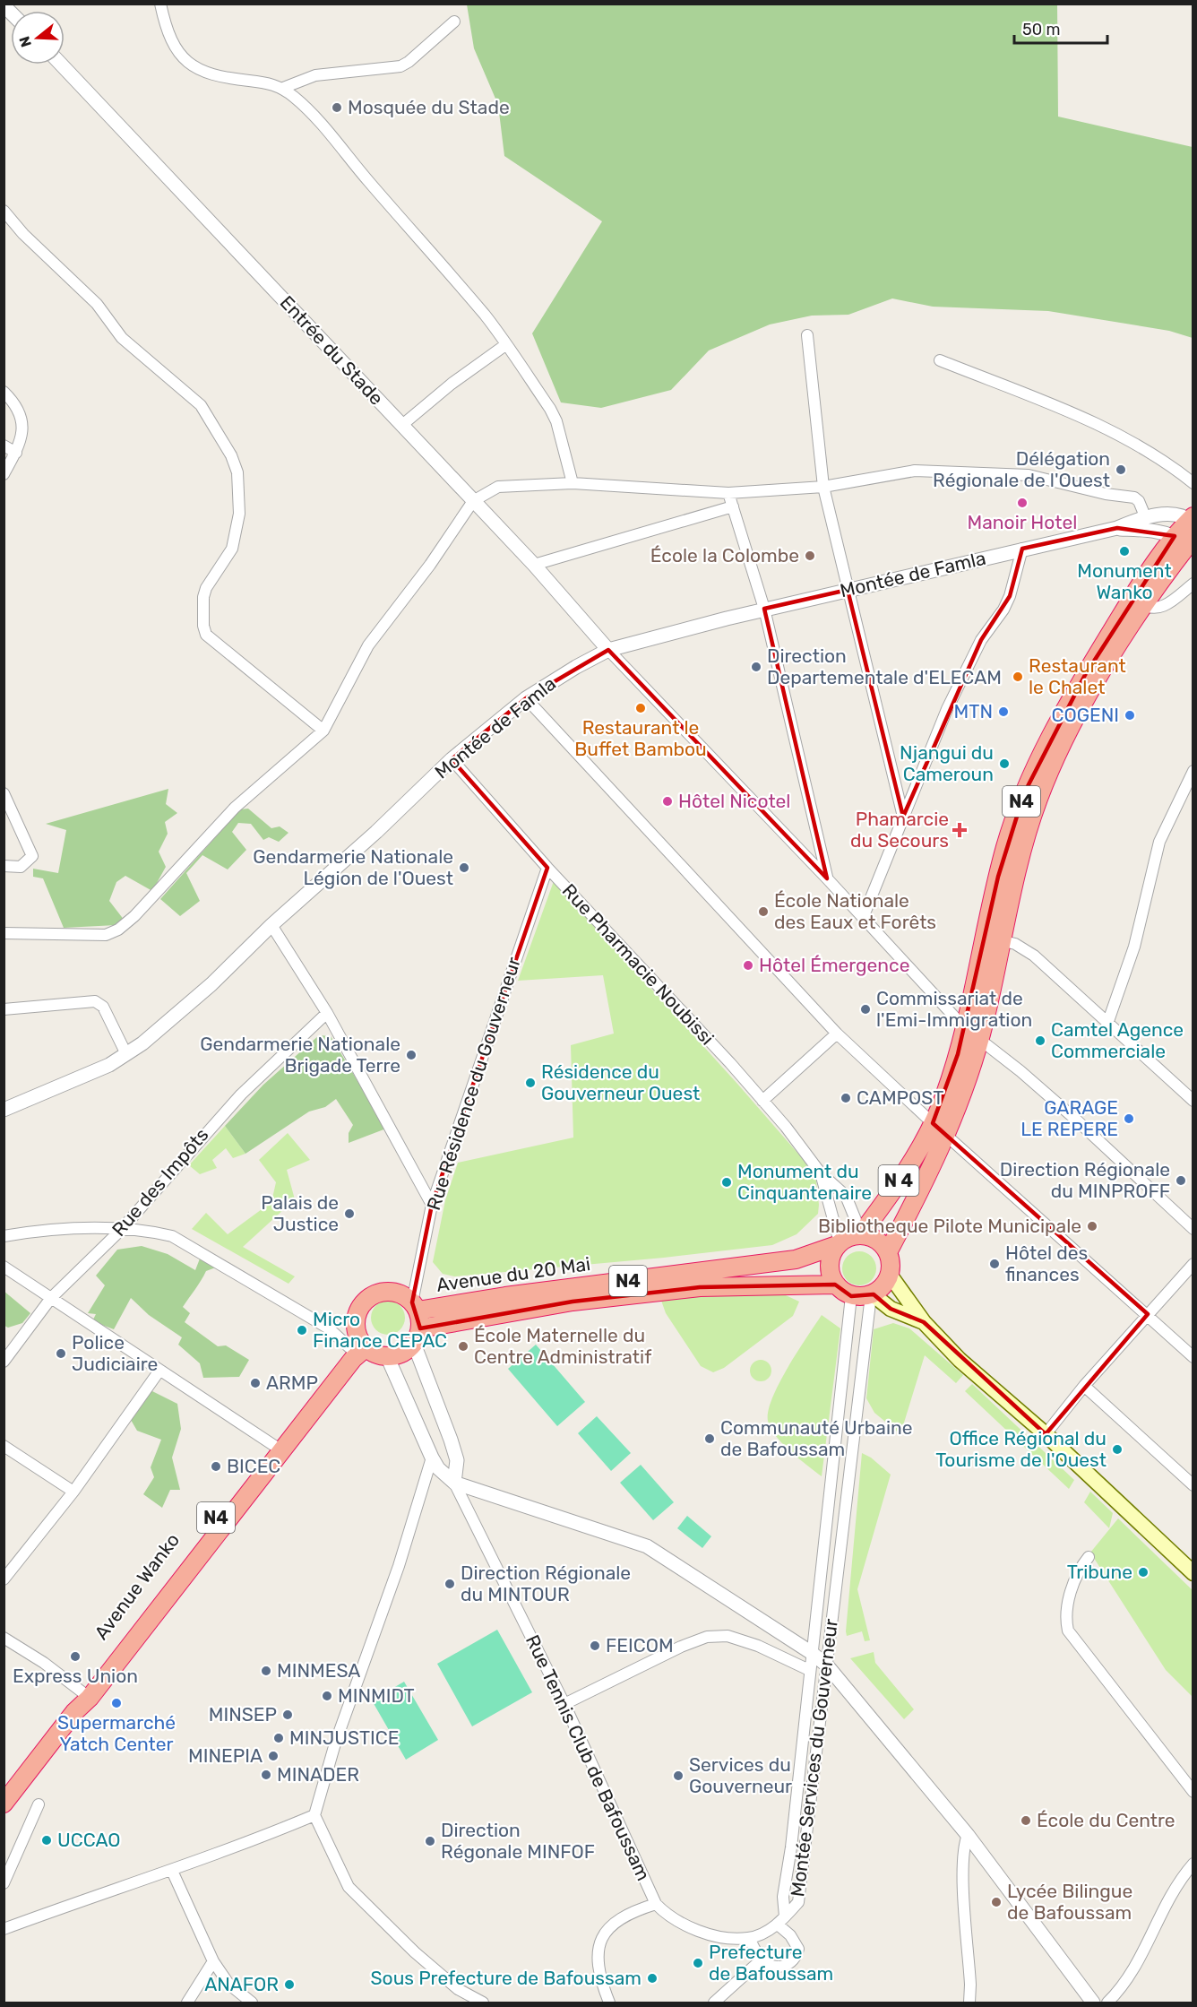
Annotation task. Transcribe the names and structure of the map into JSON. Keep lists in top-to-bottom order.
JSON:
{
  "streets": {
    "highway": [
      "N4",
      "N 4",
      "Avenue du 20 Mai",
      "Avenue Wanko"
    ],
    "street": [
      "Entrée du Stade",
      "Montée de Famla",
      "Rue Pharmacie Noubissi",
      "Rue Résidence du Gouverneur",
      "Rue des Impôts",
      "Rue Tennis Club de Bafoussam",
      "Montée Services du Gouverneur"
    ]
  },
  "crossings": [
    ["Entrée du Stade", "Montée de Famla"],
    ["Montée de Famla", "N4"],
    ["Montée de Famla", "Rue Pharmacie Noubissi"],
    ["N4", "N 4"],
    ["Rue Pharmacie Noubissi", "Rue Résidence du Gouverneur"],
    ["Rue Pharmacie Noubissi", "N 4"],
    ["Rue Pharmacie Noubissi", "Avenue du 20 Mai"],
    ["Rue Pharmacie Noubissi", "Montée Services du Gouverneur"],
    ["Rue Résidence du Gouverneur", "Avenue du 20 Mai"],
    ["Rue Résidence du Gouverneur", "Avenue Wanko"],
    ["Rue Résidence du Gouverneur", "Rue Tennis Club de Bafoussam"],
    ["N 4", "Avenue du 20 Mai"],
    ["N 4", "Montée Services du Gouverneur"],
    ["Avenue du 20 Mai", "Avenue Wanko"],
    ["Avenue du 20 Mai", "Rue Tennis Club de Bafoussam"],
    ["Avenue du 20 Mai", "Montée Services du Gouverneur"],
    ["Avenue Wanko", "Rue Tennis Club de Bafoussam"],
    ["Rue Tennis Club de Bafoussam", "Montée Services du Gouverneur"]
  ],
  "places": {
    "other": [
      "Mosquée du Stade",
      "Délégation Régionale de l'Ouest",
      "Manoir Hotel",
      "Monument Wanko",
      "École la Colombe",
      "Direction Departementale d'ELECAM",
      "Restaurant le Chalet",
      "Restaurant le Buffet Bambou",
      "MTN",
      "COGENI",
      "Njangui du Cameroun",
      "Hôtel Nicotel",
      "Gendarmerie Nationale Légion de l'Ouest",
      "École Nationale des Eaux et Forêts",
      "Hôtel Émergence",
      "Commissariat de l'Emi-Immigration",
      "Camtel Agence Commerciale",
      "Gendarmerie Nationale Brigade Terre",
      "Résidence du Gouverneur Ouest",
      "CAMPOST",
      "GARAGE LE REPERE",
      "Direction Régionale du MINPROFF",
      "Monument du Cinquantenaire",
      "Palais de Justice",
      "Bibliotheque Pilote Municipale",
      "Hôtel des finances",
      "Micro Finance CEPAC",
      "École Maternelle du Centre Administratif",
      "Police Judiciaire",
      "ARMP",
      "Communauté Urbaine de Bafoussam",
      "Office Régional du Tourisme de l'Ouest",
      "BICEC",
      "Tribune",
      "Direction Régionale du MINTOUR",
      "FEICOM",
      "Express Union",
      "MINMESA",
      "MINMIDT",
      "Supermarché Yatch Center",
      "MINSEP",
      "MINJUSTICE",
      "MINEPIA",
      "MINADER",
      "Services du Gouverneur",
      "École du Centre",
      "UCCAO",
      "Direction Régonale MINFOF",
      "Lycée Bilingue de Bafoussam",
      "Prefecture de Bafoussam",
      "Sous Prefecture de Bafoussam",
      "ANAFOR"
    ],
    "health": ["Phamarcie du Secours"]
  },
  "scale_bar": "50 m",
  "north": "left"
}
